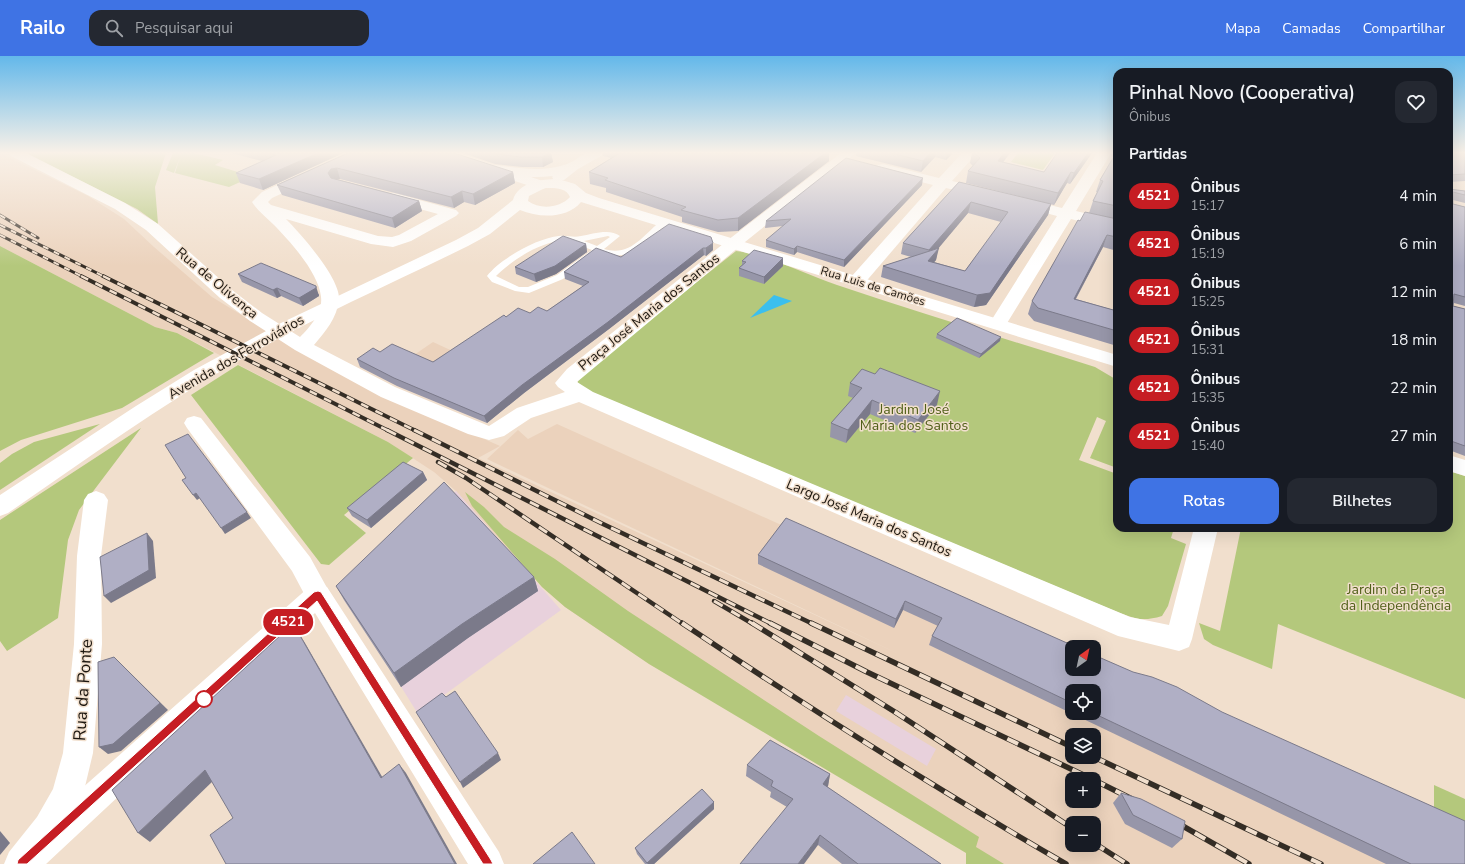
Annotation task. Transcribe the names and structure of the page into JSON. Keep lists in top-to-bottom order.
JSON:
{
  "streets": {
    "street": [
      "Rua de Olivença",
      "Rua Luis de Camões",
      "Praça José Maria dos Santos",
      "Avenida dos Ferroviários",
      "Largo José Maria dos Santos",
      "Rua da Ponte"
    ]
  },
  "crossings": [
    ["Rua de Olivença", "Praça José Maria dos Santos"],
    ["Rua Luis de Camões", "Praça José Maria dos Santos"],
    ["Praça José Maria dos Santos", "Largo José Maria dos Santos"]
  ],
  "parks": ["Jardim José Maria dos Santos", "Jardim da Praça da Independência"],
  "lines": ["bus line 4521"],
  "north": "top right",
  "page": {
    "header": "Railo",
    "search": "Pesquisar aqui",
    "nav": ["Mapa", "Camadas", "Compartilhar"],
    "on_map": "4521",
    "heading": [
      ["Pinhal Novo (Cooperativa)", "Ônibus"],
      "Partidas"
    ],
    "list": [
      {
        "mark": "4521",
        "name": "Ônibus",
        "note": "15:17",
        "value": "4 min"
      },
      {
        "mark": "4521",
        "name": "Ônibus",
        "note": "15:19",
        "value": "6 min"
      },
      {
        "mark": "4521",
        "name": "Ônibus",
        "note": "15:25",
        "value": "12 min"
      },
      {
        "mark": "4521",
        "name": "Ônibus",
        "note": "15:31",
        "value": "18 min"
      },
      {
        "mark": "4521",
        "name": "Ônibus",
        "note": "15:35",
        "value": "22 min"
      },
      {
        "mark": "4521",
        "name": "Ônibus",
        "note": "15:40",
        "value": "27 min"
      }
    ],
    "buttons": ["Rotas", "Bilhetes"],
    "map_buttons": ["+", "−"]
  }
}
